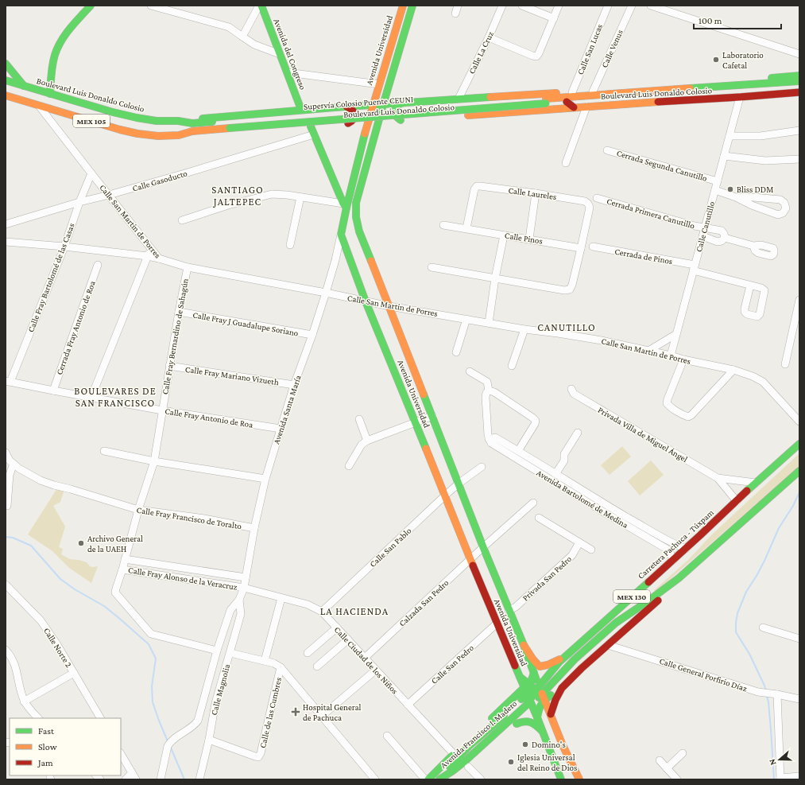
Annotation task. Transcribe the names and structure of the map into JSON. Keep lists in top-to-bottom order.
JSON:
{
  "streets": {
    "main road": [
      "Avenida Universidad",
      "Avenida del Congreso",
      "Boulevard Luis Donaldo Colosio",
      "Supervía Colosio Puente CEUNI",
      "MEX 105",
      "Carretera Pachuca - Túxpam",
      "MEX 130",
      "Avenida Francisco I. Madero"
    ],
    "street": [
      "Calle Venus",
      "Calle San Lucas",
      "Calle La Cruz",
      "Cerrada Segunda Canutillo",
      "Calle Gasoducto",
      "Calle Laureles",
      "Cerrada Primera Canutillo",
      "Calle San Martin de Porres",
      "Calle Canutillo",
      "Calle Pinos",
      "Cerrada de Pinos",
      "Calle Fray Bartolomé de las Casas",
      "Calle Fray J Guadalupe Soriano",
      "Cerrada Fray Antonio de Roa",
      "Calle Fray Bernardino de Sahagún",
      "Calle Fray Mariano Vizueth",
      "Avenida Santa María",
      "Calle Fray Antonio de Roa",
      "Privada Villa de Miguel Ángel",
      "Avenida Bartolomé de Medina",
      "Calle Fray Francisco de Toralto",
      "Calle San Pablo",
      "Calle Fray Alonso de la Veracruz",
      "Privada San Pedro",
      "Calzada San Pedro",
      "Calle Norte 2",
      "Calle Ciudad de los Niños",
      "Calle San Pedro",
      "Calle General Porfirio Díaz",
      "Calle Magnolia",
      "Calle de las Cumbres"
    ]
  },
  "crossings": [
    ["Calle Venus", "Boulevard Luis Donaldo Colosio"],
    ["Calle San Lucas", "Boulevard Luis Donaldo Colosio"],
    ["Calle San Lucas", "Supervía Colosio Puente CEUNI"],
    ["Avenida Universidad", "Boulevard Luis Donaldo Colosio"],
    ["Avenida Universidad", "Calle San Martin de Porres"],
    ["Avenida Universidad", "Avenida Santa María"],
    ["Avenida Universidad", "Calle San Pablo"],
    ["Avenida Universidad", "Privada San Pedro"],
    ["Avenida Universidad", "Calzada San Pedro"],
    ["Avenida Universidad", "Calle San Pedro"],
    ["Calle La Cruz", "Boulevard Luis Donaldo Colosio"],
    ["Avenida del Congreso", "Boulevard Luis Donaldo Colosio"],
    ["Boulevard Luis Donaldo Colosio", "Supervía Colosio Puente CEUNI"],
    ["Boulevard Luis Donaldo Colosio", "Calle San Martin de Porres"],
    ["Boulevard Luis Donaldo Colosio", "Calle Canutillo"],
    ["Cerrada Segunda Canutillo", "Calle Canutillo"],
    ["Calle Gasoducto", "Calle San Martin de Porres"],
    ["Calle Gasoducto", "Calle Fray Bartolomé de las Casas"],
    ["Calle Laureles", "Calle Pinos"],
    ["Cerrada Primera Canutillo", "Calle Canutillo"],
    ["Calle San Martin de Porres", "Calle Canutillo"],
    ["Calle San Martin de Porres", "Calle Fray Bartolomé de las Casas"],
    ["Calle San Martin de Porres", "Calle Fray Bernardino de Sahagún"],
    ["Calle San Martin de Porres", "Avenida Santa María"],
    ["Calle Canutillo", "Cerrada de Pinos"],
    ["Calle Fray Bartolomé de las Casas", "Calle Fray Antonio de Roa"],
    ["Calle Fray J Guadalupe Soriano", "Calle Fray Bernardino de Sahagún"],
    ["Calle Fray J Guadalupe Soriano", "Avenida Santa María"],
    ["Cerrada Fray Antonio de Roa", "Calle Fray Antonio de Roa"],
    ["Calle Fray Bernardino de Sahagún", "Calle Fray Mariano Vizueth"],
    ["Calle Fray Bernardino de Sahagún", "Calle Fray Antonio de Roa"],
    ["Calle Fray Bernardino de Sahagún", "Calle Fray Francisco de Toralto"],
    ["Calle Fray Bernardino de Sahagún", "Calle Fray Alonso de la Veracruz"],
    ["Calle Fray Mariano Vizueth", "Avenida Santa María"],
    ["Avenida Santa María", "Calle Fray Antonio de Roa"],
    ["Avenida Santa María", "Calle Fray Francisco de Toralto"],
    ["Avenida Santa María", "Calle Fray Alonso de la Veracruz"],
    ["Avenida Santa María", "Calle Ciudad de los Niños"],
    ["Avenida Santa María", "Calle Magnolia"],
    ["Privada Villa de Miguel Ángel", "Carretera Pachuca - Túxpam"],
    ["Avenida Bartolomé de Medina", "Carretera Pachuca - Túxpam"],
    ["Carretera Pachuca - Túxpam", "MEX 130"],
    ["Carretera Pachuca - Túxpam", "Avenida Francisco I. Madero"],
    ["Calle San Pablo", "Calle Ciudad de los Niños"],
    ["Calle Fray Alonso de la Veracruz", "Calle Ciudad de los Niños"],
    ["MEX 130", "Avenida Francisco I. Madero"],
    ["Calzada San Pedro", "Calle Ciudad de los Niños"],
    ["Calle Ciudad de los Niños", "Calle San Pedro"],
    ["Calle Magnolia", "Calle de las Cumbres"]
  ],
  "districts": [
    "SANTIAGO JALTEPEC",
    "CANUTILLO",
    "BOULEVARES DE SAN FRANCISCO",
    "LA HACIENDA"
  ],
  "places": {
    "other": [
      "Laboratorio Cafetal",
      "Bliss DDM",
      "Archivo General de la UAEH",
      "Domino's",
      "Iglesia Universal del Reino de Dios"
    ],
    "health": ["Hospital General de Pachuca"]
  },
  "legend": ["Fast", "Slow", "Jam"],
  "scale_bar": "100 m",
  "north": "left"
}
